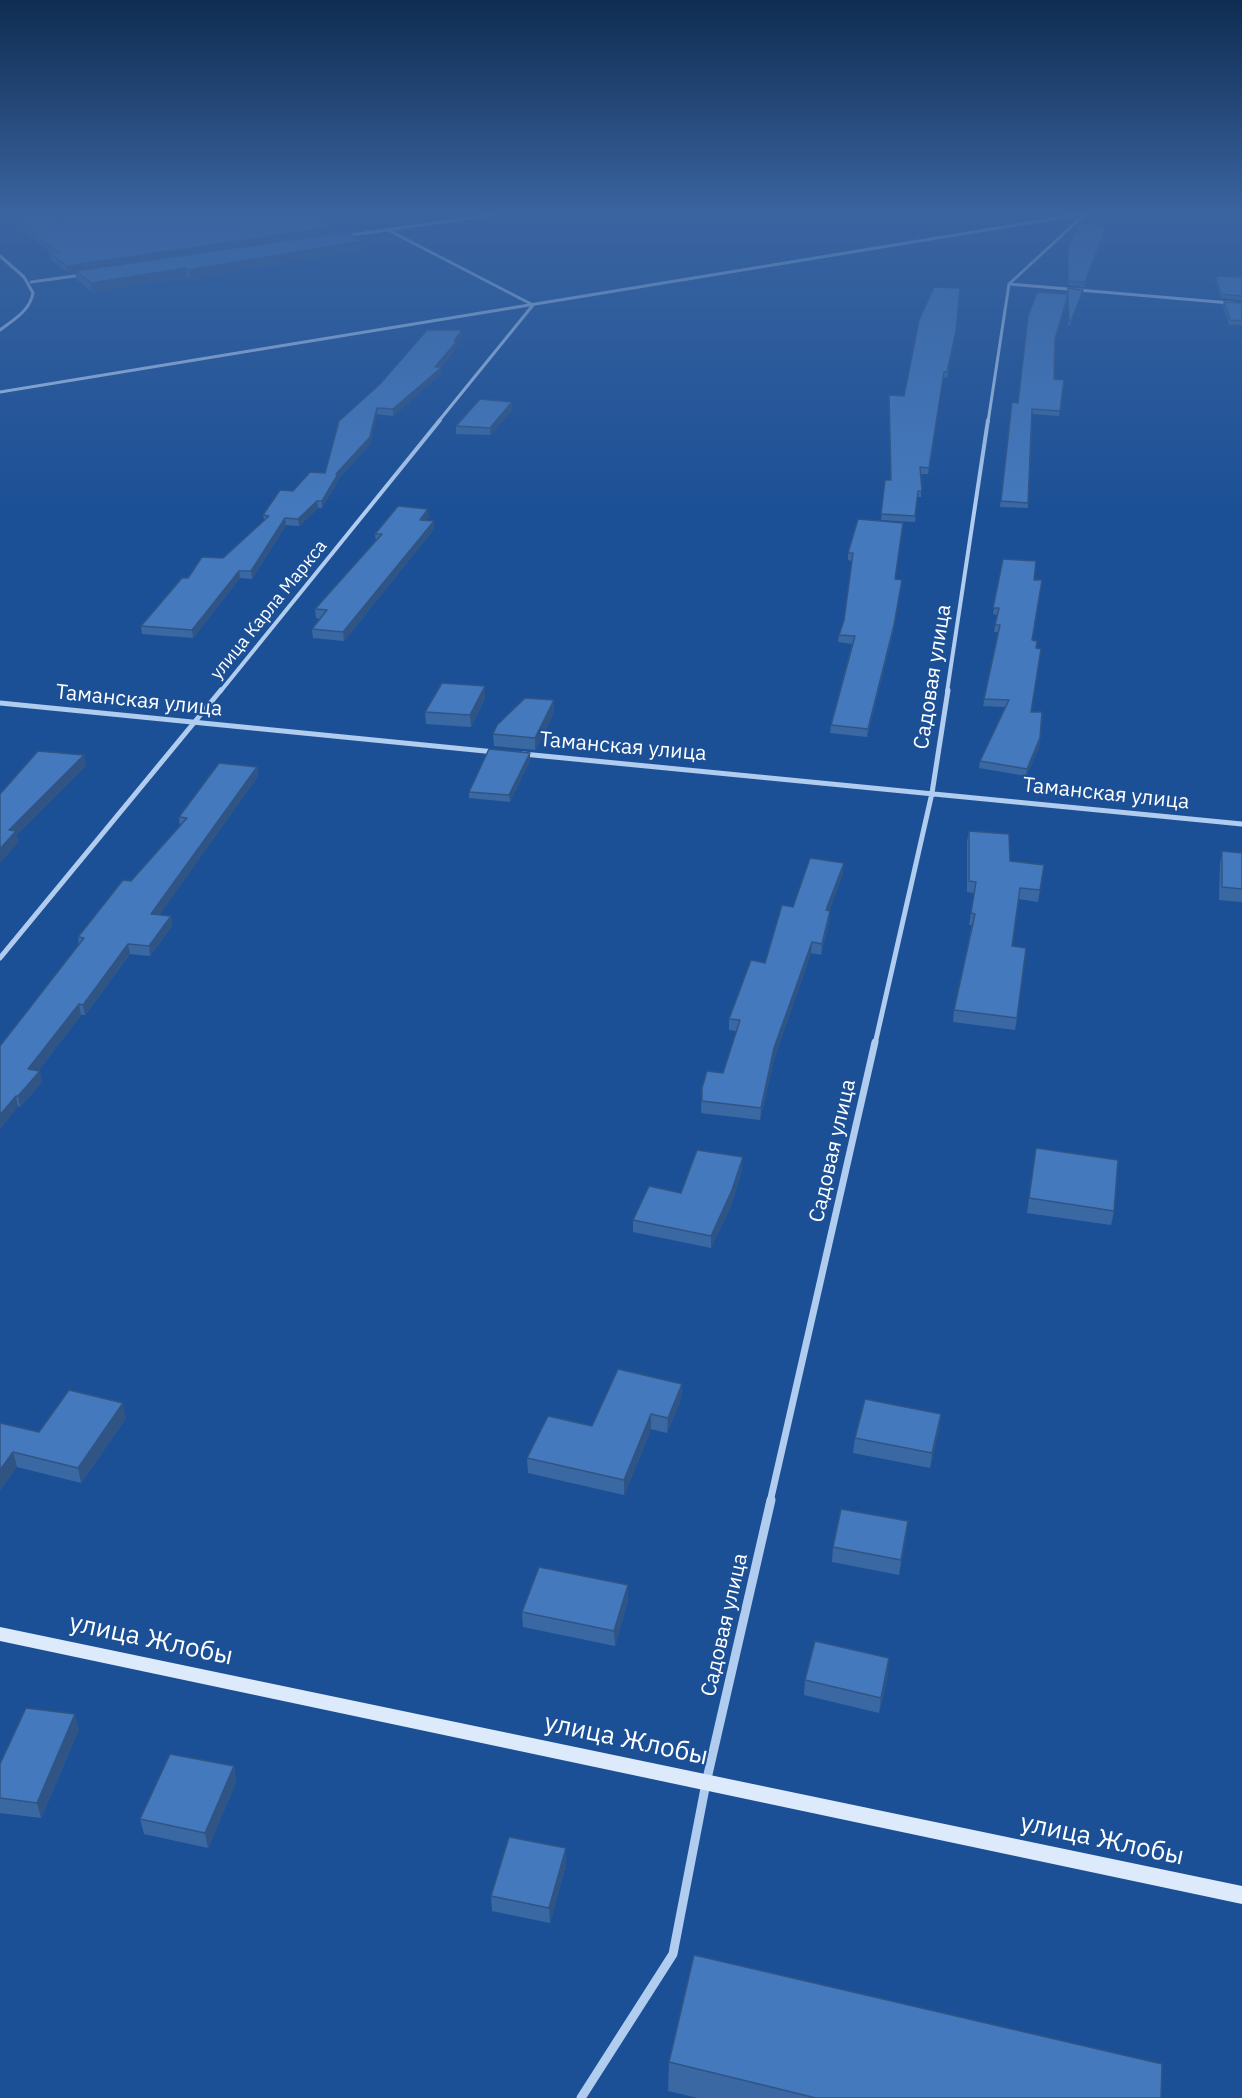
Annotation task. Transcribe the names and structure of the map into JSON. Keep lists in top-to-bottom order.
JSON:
{
  "streets": {
    "street": [
      "улица Карла Маркса",
      "Садовая улица",
      "Таманская улица",
      "улица Жлобы"
    ]
  },
  "crossings": [
    ["улица Карла Маркса", "Таманская улица"],
    ["Садовая улица", "Таманская улица"],
    ["Садовая улица", "улица Жлобы"]
  ]
}
